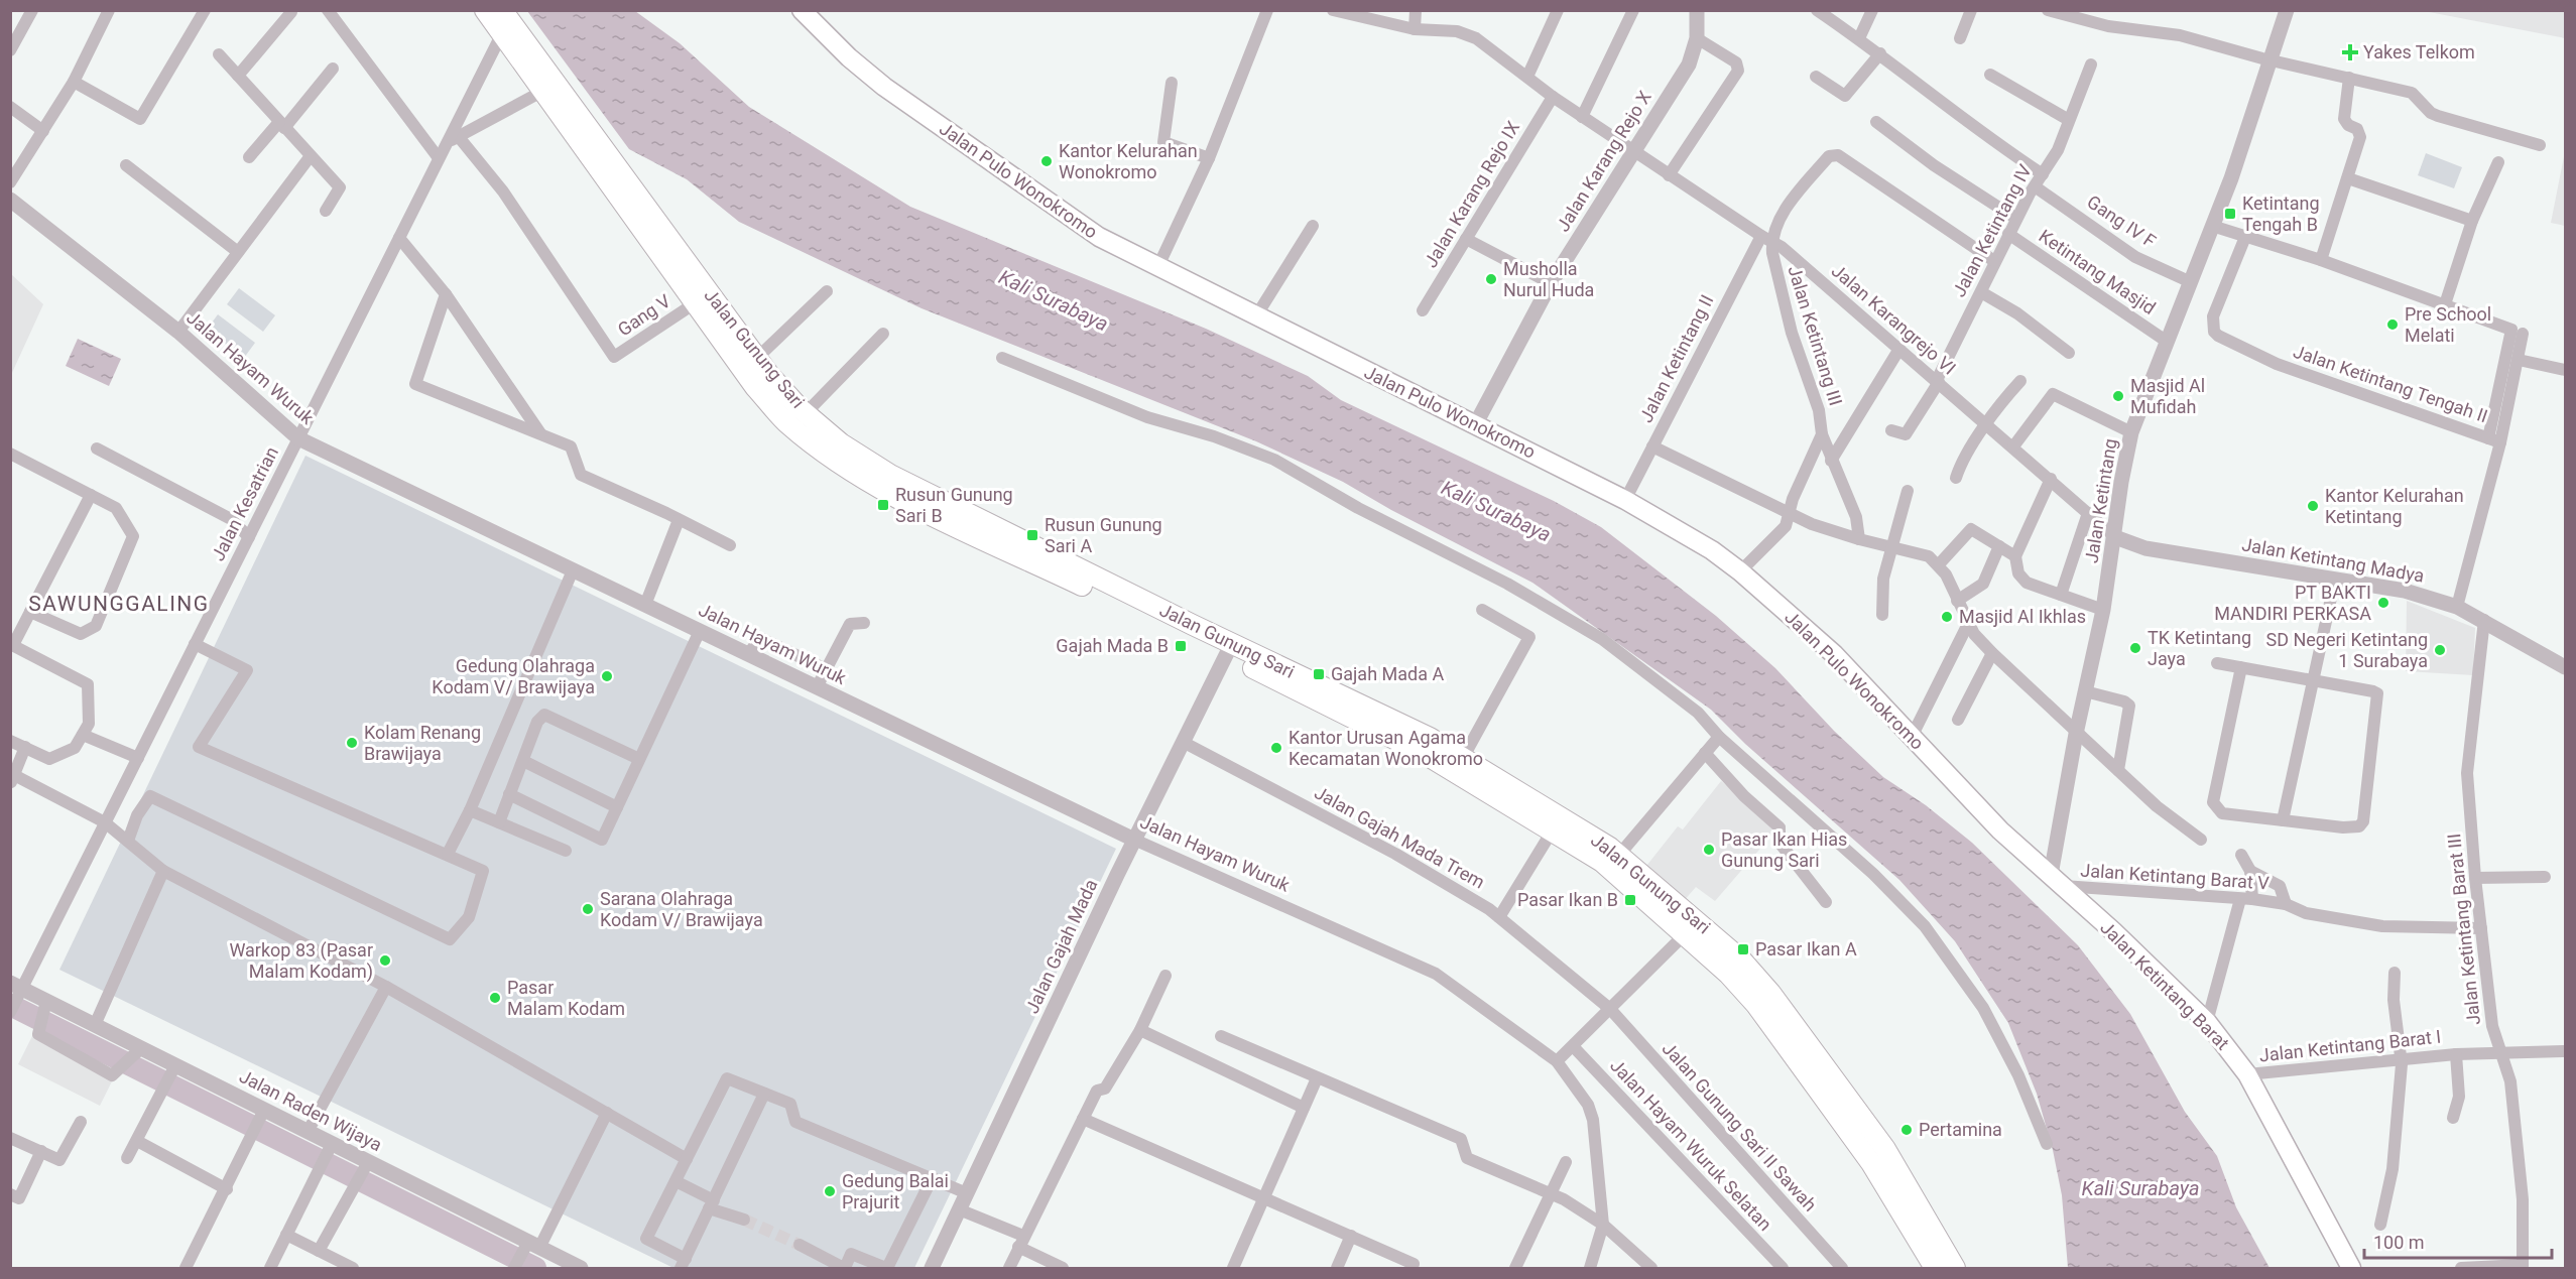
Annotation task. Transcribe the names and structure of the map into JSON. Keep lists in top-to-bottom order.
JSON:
{
  "streets": {
    "main road": ["Jalan Pulo Wonokromo", "Jalan Gunung Sari", "Jalan Ketintang Barat"],
    "street": [
      "Jalan Karang Rejo X",
      "Jalan Karang Rejo IX",
      "Gang IV F",
      "Jalan Ketintang IV",
      "Ketintang Masjid",
      "Gang V",
      "Jalan Karangrejo VI",
      "Jalan Ketintang III",
      "Jalan Ketintang II",
      "Jalan Hayam Wuruk",
      "Jalan Ketintang Tengah II",
      "Jalan Ketintang",
      "Jalan Kesatrian",
      "Jalan Ketintang Madya",
      "Jalan Gajah Mada Trem",
      "Jalan Ketintang Barat V",
      "Jalan Ketintang Barat III",
      "Jalan Gajah Mada",
      "Jalan Ketintang Barat I",
      "Jalan Raden Wijaya",
      "Jalan Gunung Sari II Sawah",
      "Jalan Hayam Wuruk Selatan"
    ]
  },
  "crossings": [
    ["Jalan Karang Rejo X", "Jalan Pulo Wonokromo"],
    ["Jalan Karang Rejo X", "Jalan Karangrejo VI"],
    ["Jalan Pulo Wonokromo", "Jalan Ketintang III"],
    ["Jalan Pulo Wonokromo", "Jalan Ketintang II"],
    ["Jalan Pulo Wonokromo", "Jalan Ketintang"],
    ["Jalan Pulo Wonokromo", "Jalan Ketintang Barat V"],
    ["Jalan Pulo Wonokromo", "Jalan Ketintang Barat"],
    ["Jalan Karang Rejo IX", "Jalan Karangrejo VI"],
    ["Gang IV F", "Jalan Ketintang IV"],
    ["Gang IV F", "Jalan Ketintang"],
    ["Jalan Ketintang IV", "Ketintang Masjid"],
    ["Jalan Ketintang IV", "Jalan Karangrejo VI"],
    ["Ketintang Masjid", "Jalan Ketintang"],
    ["Gang V", "Jalan Gunung Sari"],
    ["Gang V", "Jalan Kesatrian"],
    ["Jalan Karangrejo VI", "Jalan Ketintang III"],
    ["Jalan Karangrejo VI", "Jalan Ketintang II"],
    ["Jalan Karangrejo VI", "Jalan Ketintang"],
    ["Jalan Karangrejo VI", "Jalan Ketintang Madya"],
    ["Jalan Ketintang III", "Jalan Ketintang II"],
    ["Jalan Gunung Sari", "Jalan Kesatrian"],
    ["Jalan Gunung Sari", "Jalan Gajah Mada"],
    ["Jalan Hayam Wuruk", "Jalan Kesatrian"],
    ["Jalan Hayam Wuruk", "Jalan Gajah Mada"],
    ["Jalan Ketintang Tengah II", "Jalan Ketintang"],
    ["Jalan Ketintang", "Jalan Ketintang Madya"],
    ["Jalan Ketintang", "Jalan Ketintang Barat V"],
    ["Jalan Ketintang", "Jalan Ketintang Barat"],
    ["Jalan Kesatrian", "Jalan Raden Wijaya"],
    ["Jalan Ketintang Madya", "Jalan Ketintang Barat III"],
    ["Jalan Gajah Mada Trem", "Jalan Gajah Mada"],
    ["Jalan Gajah Mada Trem", "Jalan Gunung Sari II Sawah"],
    ["Jalan Ketintang Barat V", "Jalan Ketintang Barat III"],
    ["Jalan Ketintang Barat V", "Jalan Ketintang Barat"],
    ["Jalan Ketintang Barat III", "Jalan Ketintang Barat I"],
    ["Jalan Ketintang Barat", "Jalan Ketintang Barat I"]
  ],
  "districts": ["SAWUNGGALING"],
  "water": ["Kali Surabaya"],
  "places": {
    "health": ["Yakes Telkom"],
    "other": [
      "Kantor Kelurahan Wonokromo",
      "Musholla Nurul Huda",
      "Pre School Melati",
      "Masjid Al Mufidah",
      "Kantor Kelurahan Ketintang",
      "PT BAKTI MANDIRI PERKASA",
      "Masjid Al Ikhlas",
      "TK Ketintang Jaya",
      "SD Negeri Ketintang 1 Surabaya",
      "Gedung Olahraga Kodam V/ Brawijaya",
      "Kolam Renang Brawijaya",
      "Kantor Urusan Agama Kecamatan Wonokromo",
      "Pasar Ikan Hias Gunung Sari",
      "Sarana Olahraga Kodam V/ Brawijaya",
      "Warkop 83 (Pasar Malam Kodam)",
      "Pasar Malam Kodam",
      "Pertamina",
      "Gedung Balai Prajurit"
    ],
    "transit": [
      "Ketintang Tengah B",
      "Rusun Gunung Sari B",
      "Rusun Gunung Sari A",
      "Gajah Mada B",
      "Gajah Mada A",
      "Pasar Ikan B",
      "Pasar Ikan A"
    ]
  },
  "scale_bar": "100 m"
}
